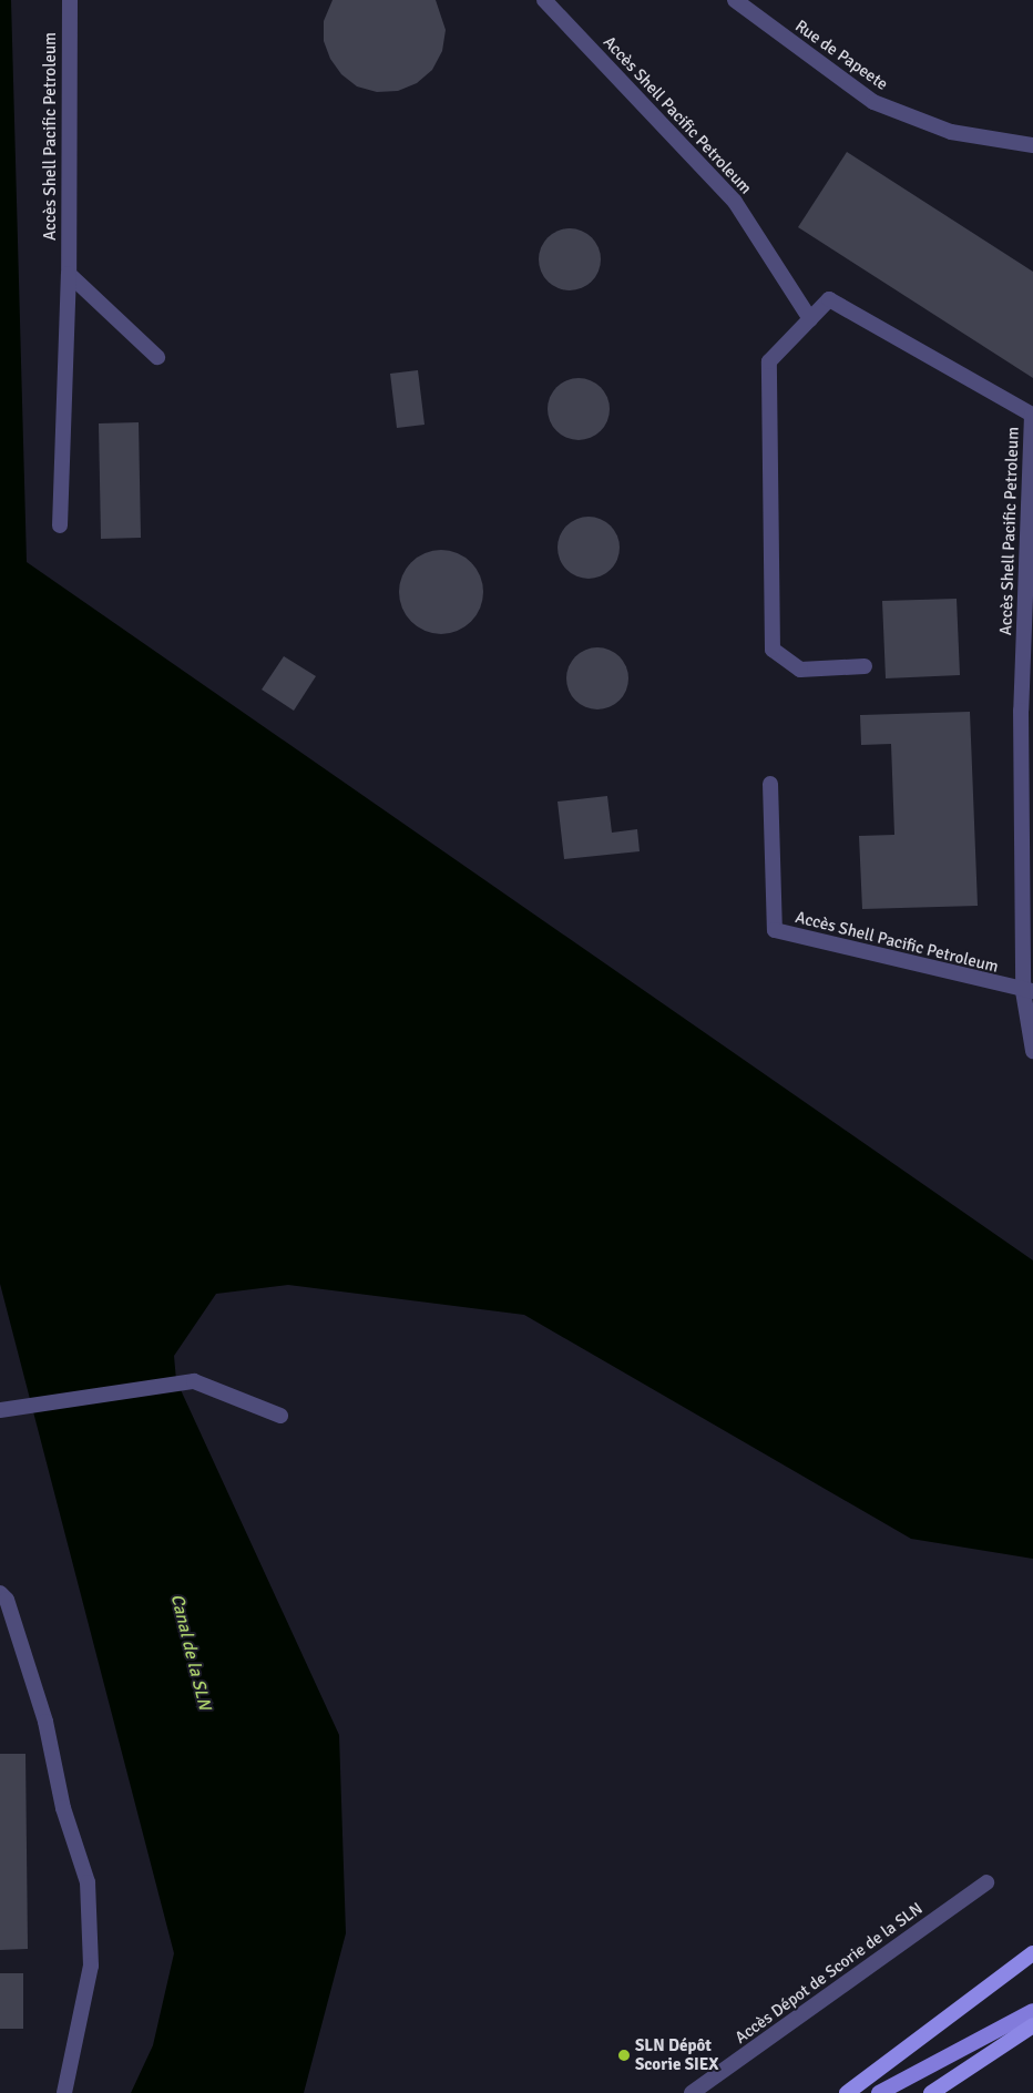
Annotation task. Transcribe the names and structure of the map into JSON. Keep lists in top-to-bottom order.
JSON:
{
  "streets": {
    "street": ["Rue de Papeete", "Accès Shell Pacific Petroleum", "Accès Dépot de Scorie de la SLN"]
  },
  "water": ["Canal de la SLN"],
  "places": ["SLN Dépôt Scorie SIEX"]
}
